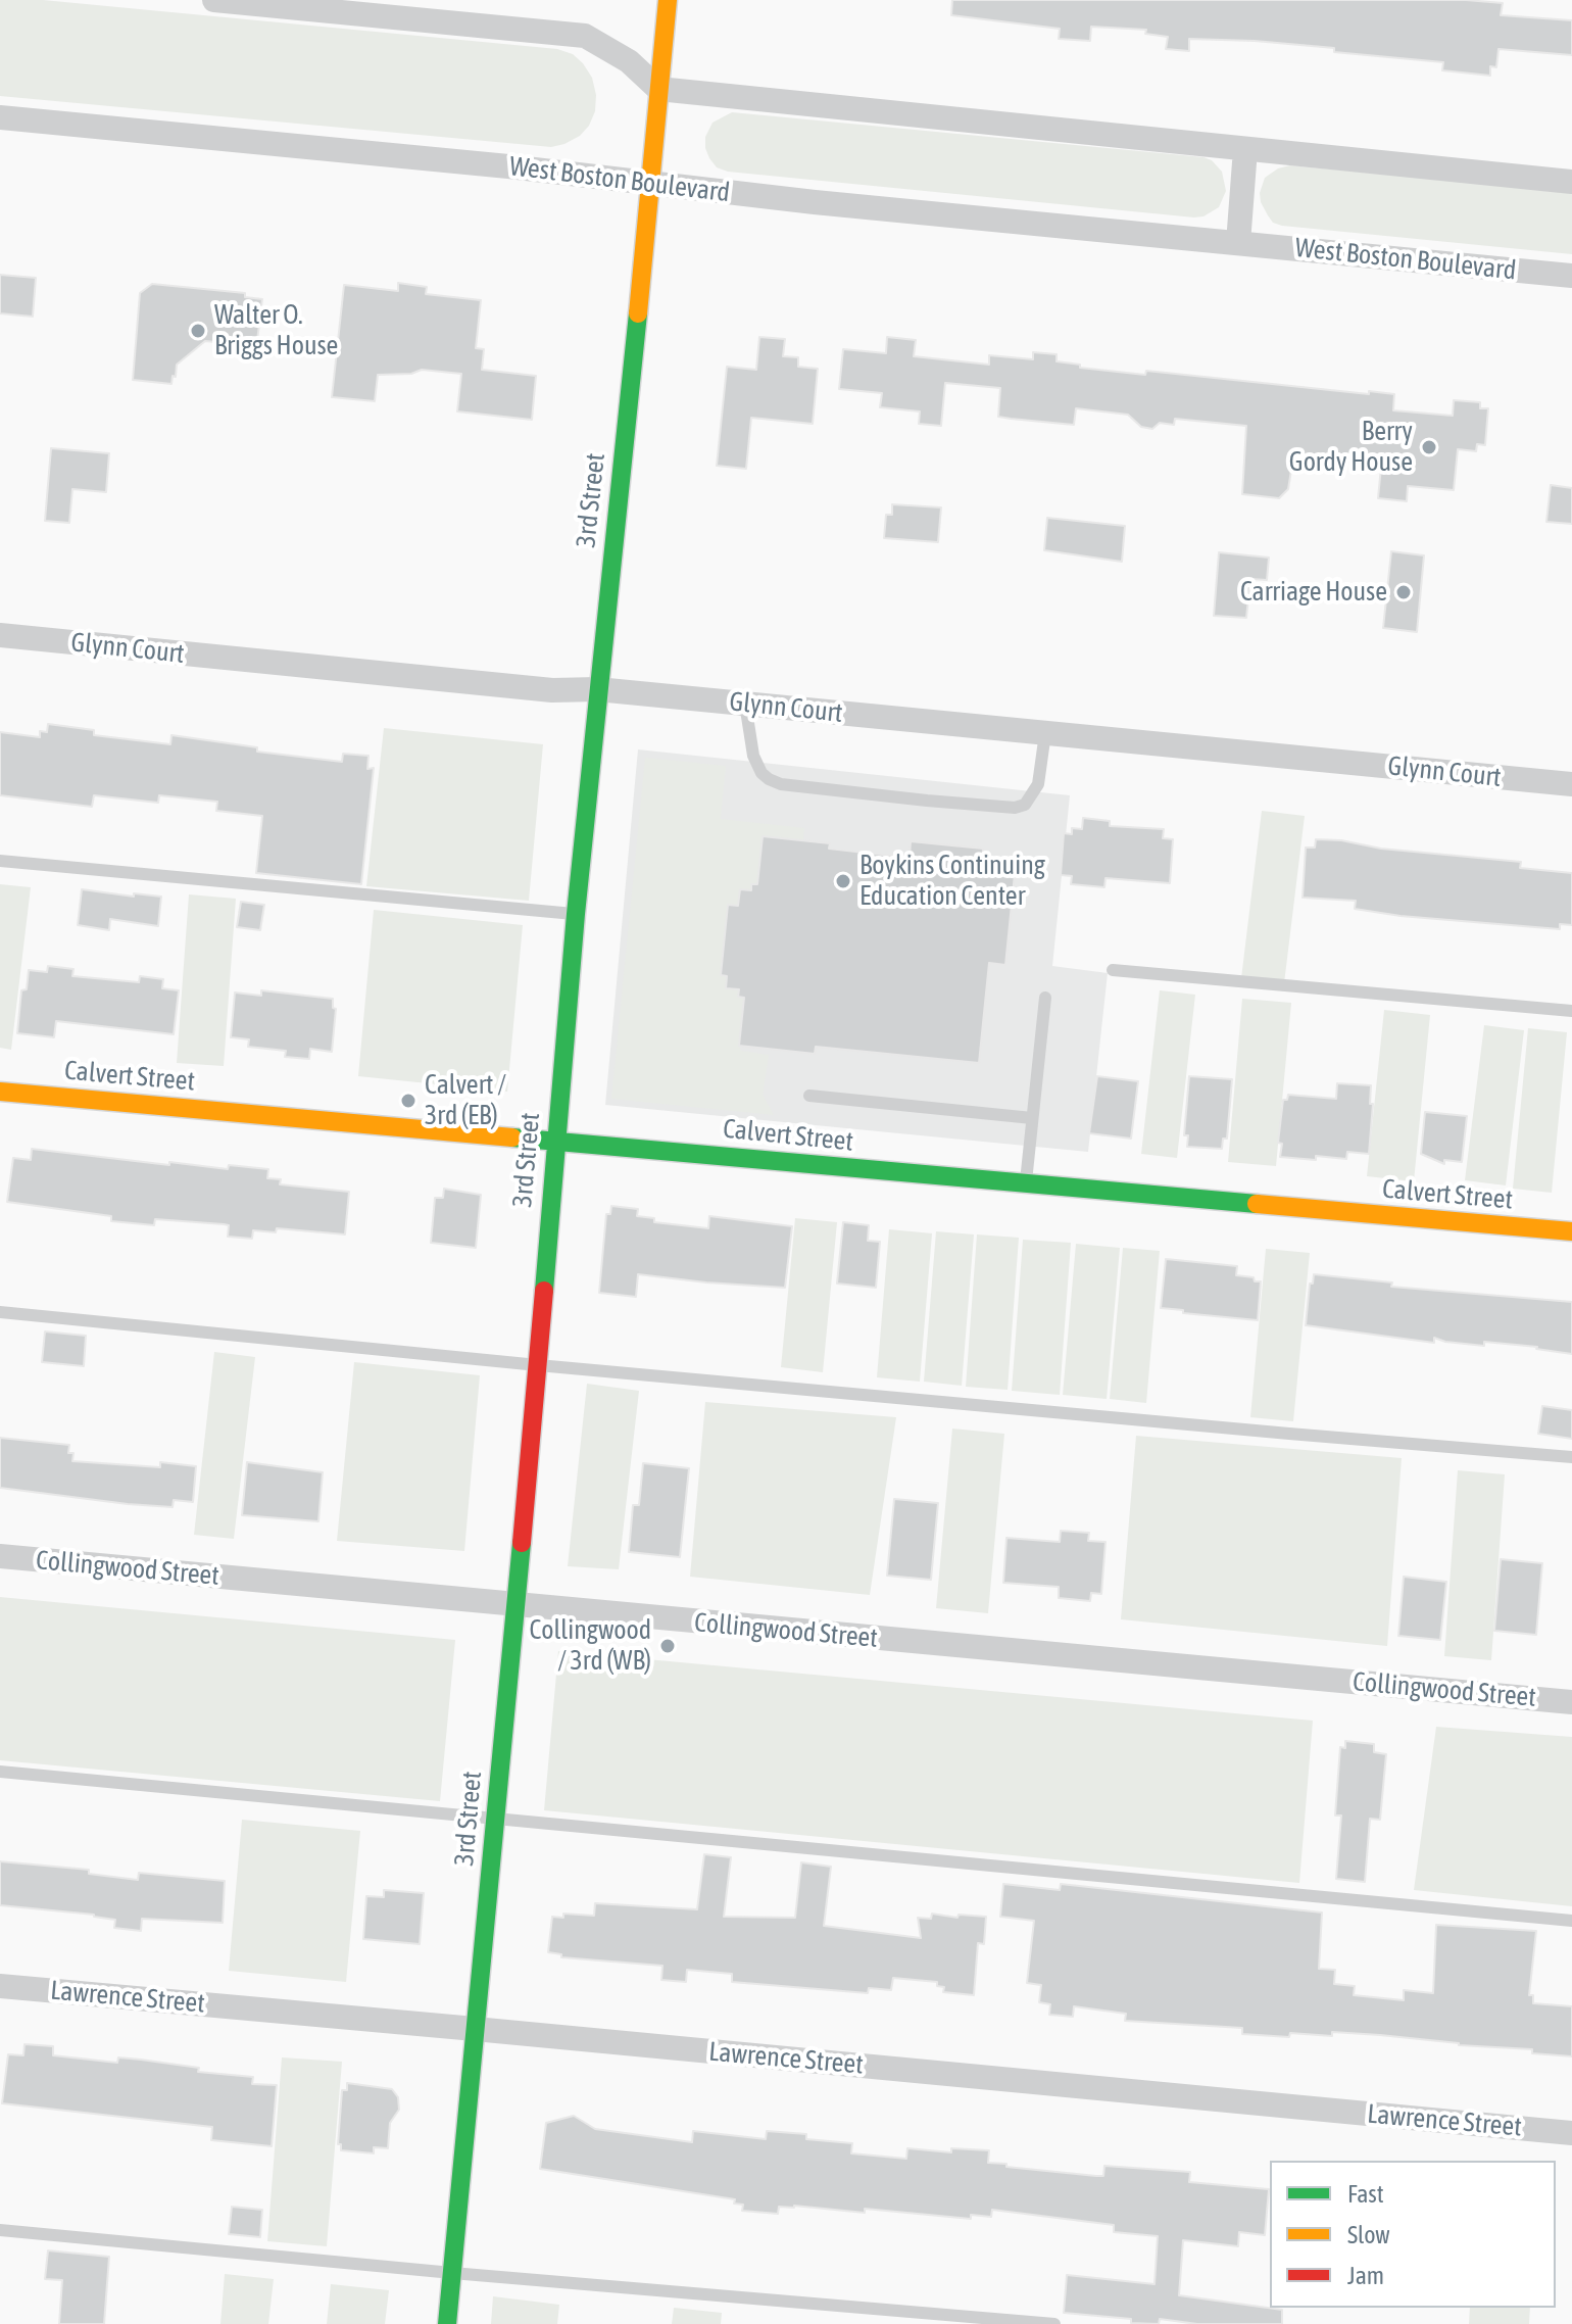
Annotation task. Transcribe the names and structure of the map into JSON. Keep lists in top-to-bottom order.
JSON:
{
  "streets": {
    "street": [
      "West Boston Boulevard",
      "3rd Street",
      "Glynn Court",
      "Calvert Street",
      "Collingwood Street",
      "Lawrence Street"
    ]
  },
  "crossings": [
    ["West Boston Boulevard", "3rd Street"],
    ["3rd Street", "Glynn Court"],
    ["3rd Street", "Calvert Street"],
    ["3rd Street", "Collingwood Street"],
    ["3rd Street", "Lawrence Street"]
  ],
  "places": [
    "Walter O. Briggs House",
    "Berry Gordy House",
    "Carriage House",
    "Boykins Continuing Education Center",
    "Calvert / 3rd (EB)",
    "Collingwood / 3rd (WB)"
  ],
  "legend": ["Fast", "Slow", "Jam"]
}
